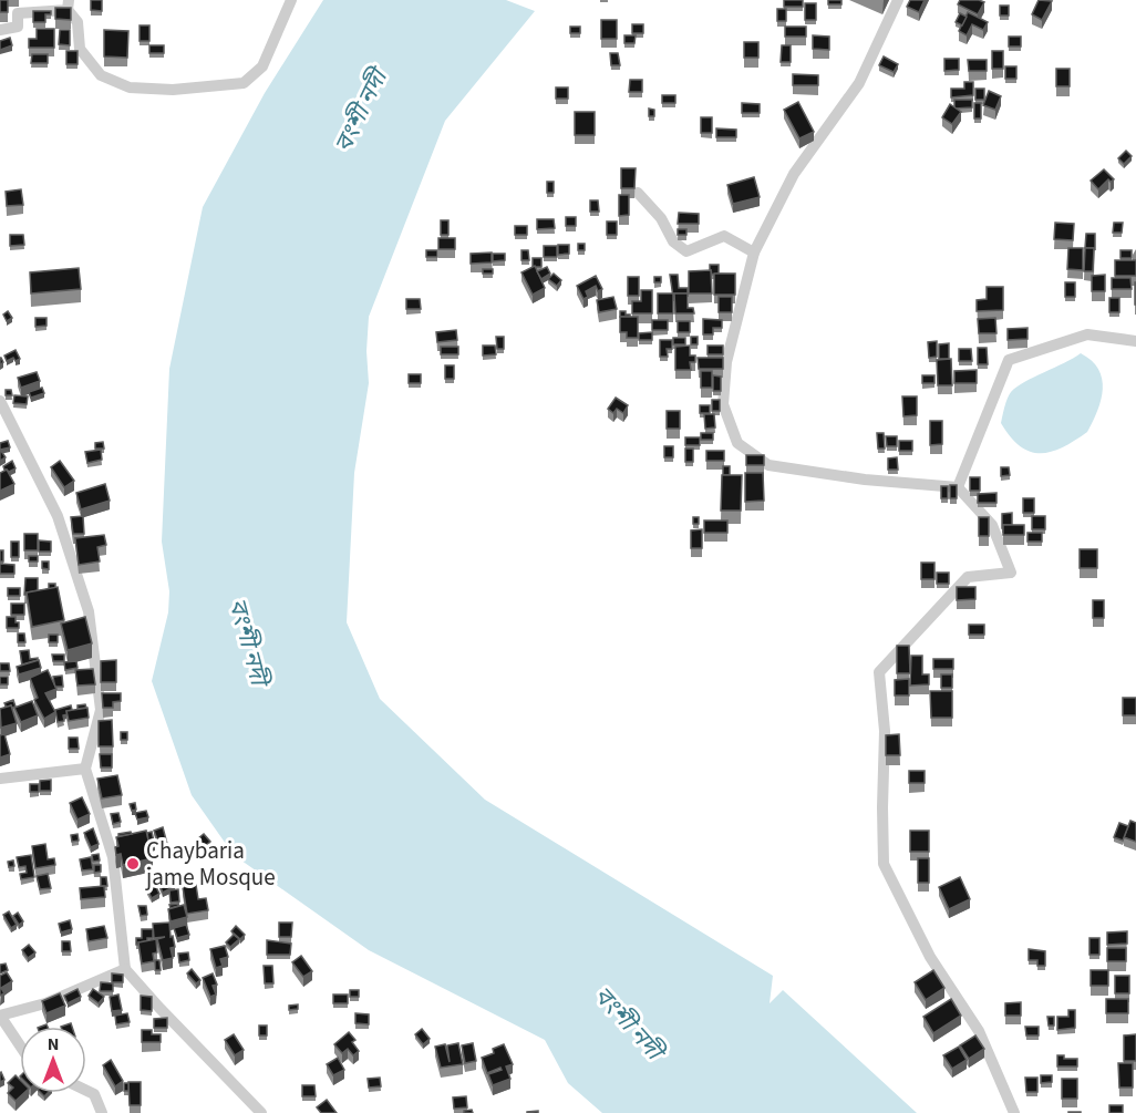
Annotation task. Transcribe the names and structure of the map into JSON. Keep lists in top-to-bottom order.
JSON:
{
  "water": ["বংশী নদী"],
  "places": ["Chaybaria jame Mosque"],
  "north": "top"
}
